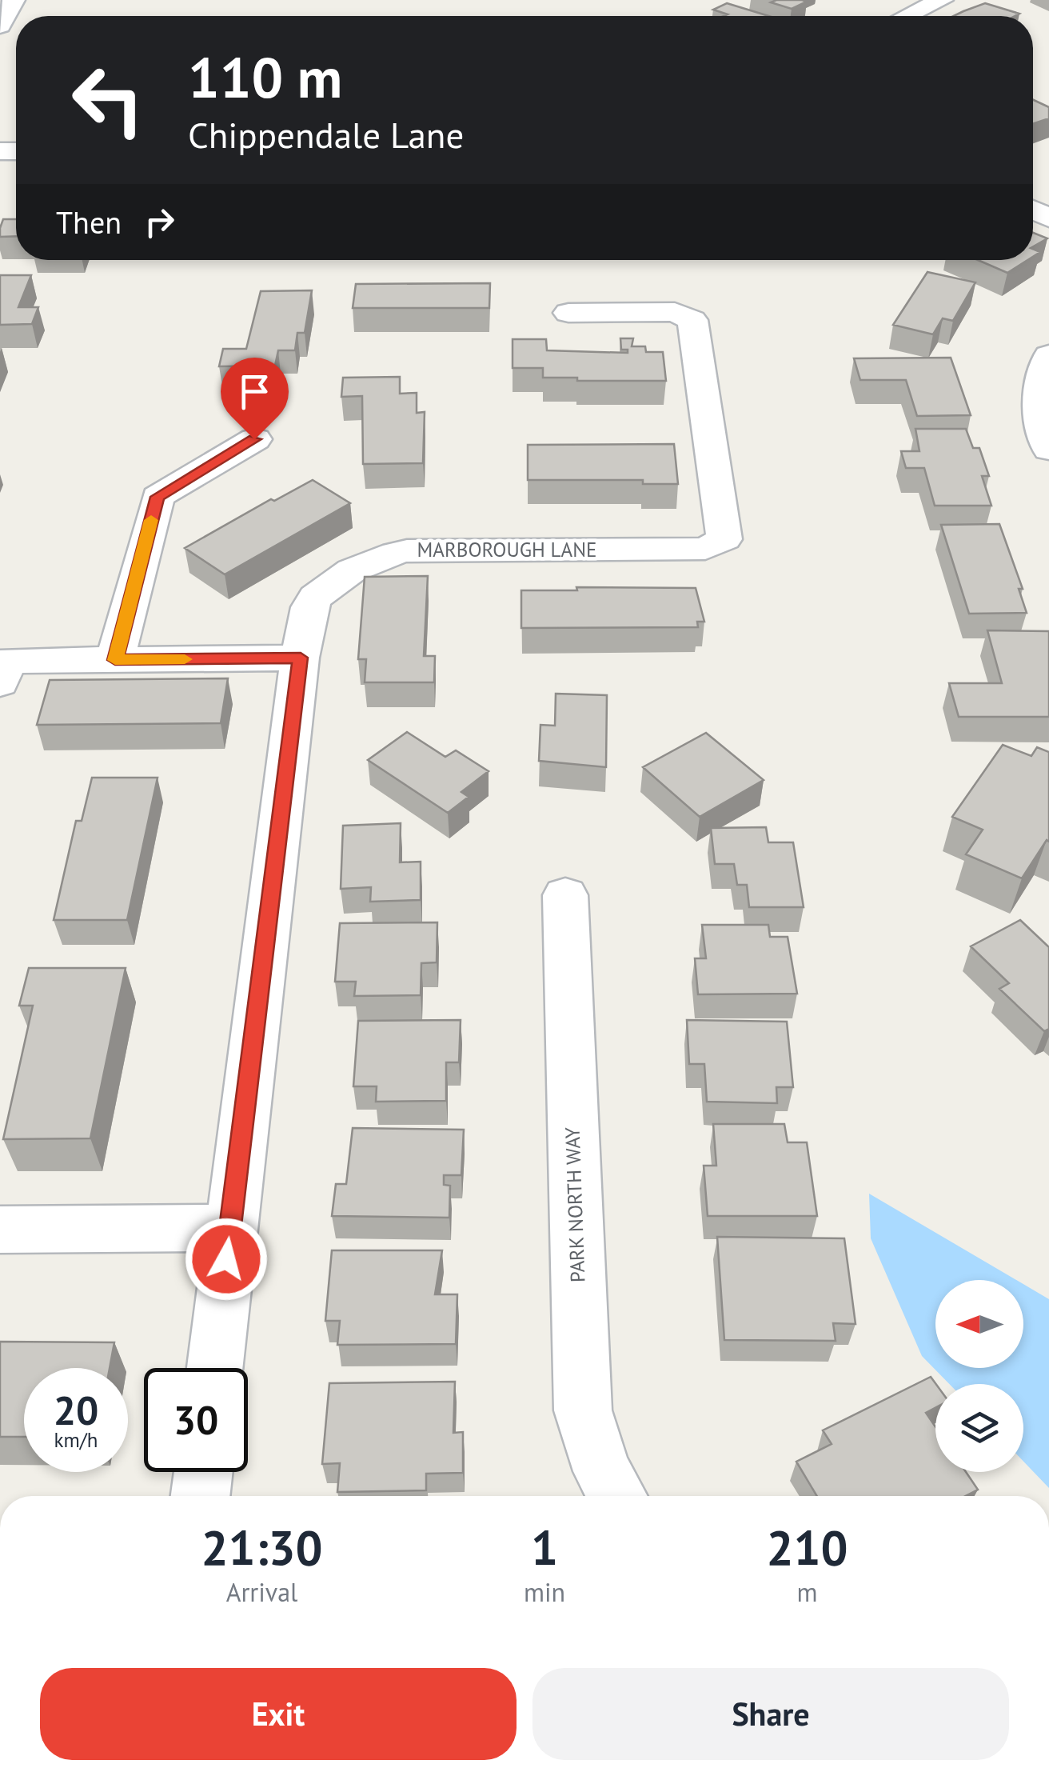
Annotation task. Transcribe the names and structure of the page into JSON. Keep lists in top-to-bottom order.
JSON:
{
  "streets": {
    "street": ["MARBOROUGH LANE", "PARK NORTH WAY"]
  },
  "north": "left",
  "page": {
    "turn": ["110 m", "Chippendale Lane"],
    "then": "Then",
    "speed": "20 km/h",
    "limit": "30",
    "eta": [
      "21:30",
      "Arrival",
      "1",
      "min",
      "210",
      "m"
    ],
    "buttons": ["Exit", "Share"]
  }
}
